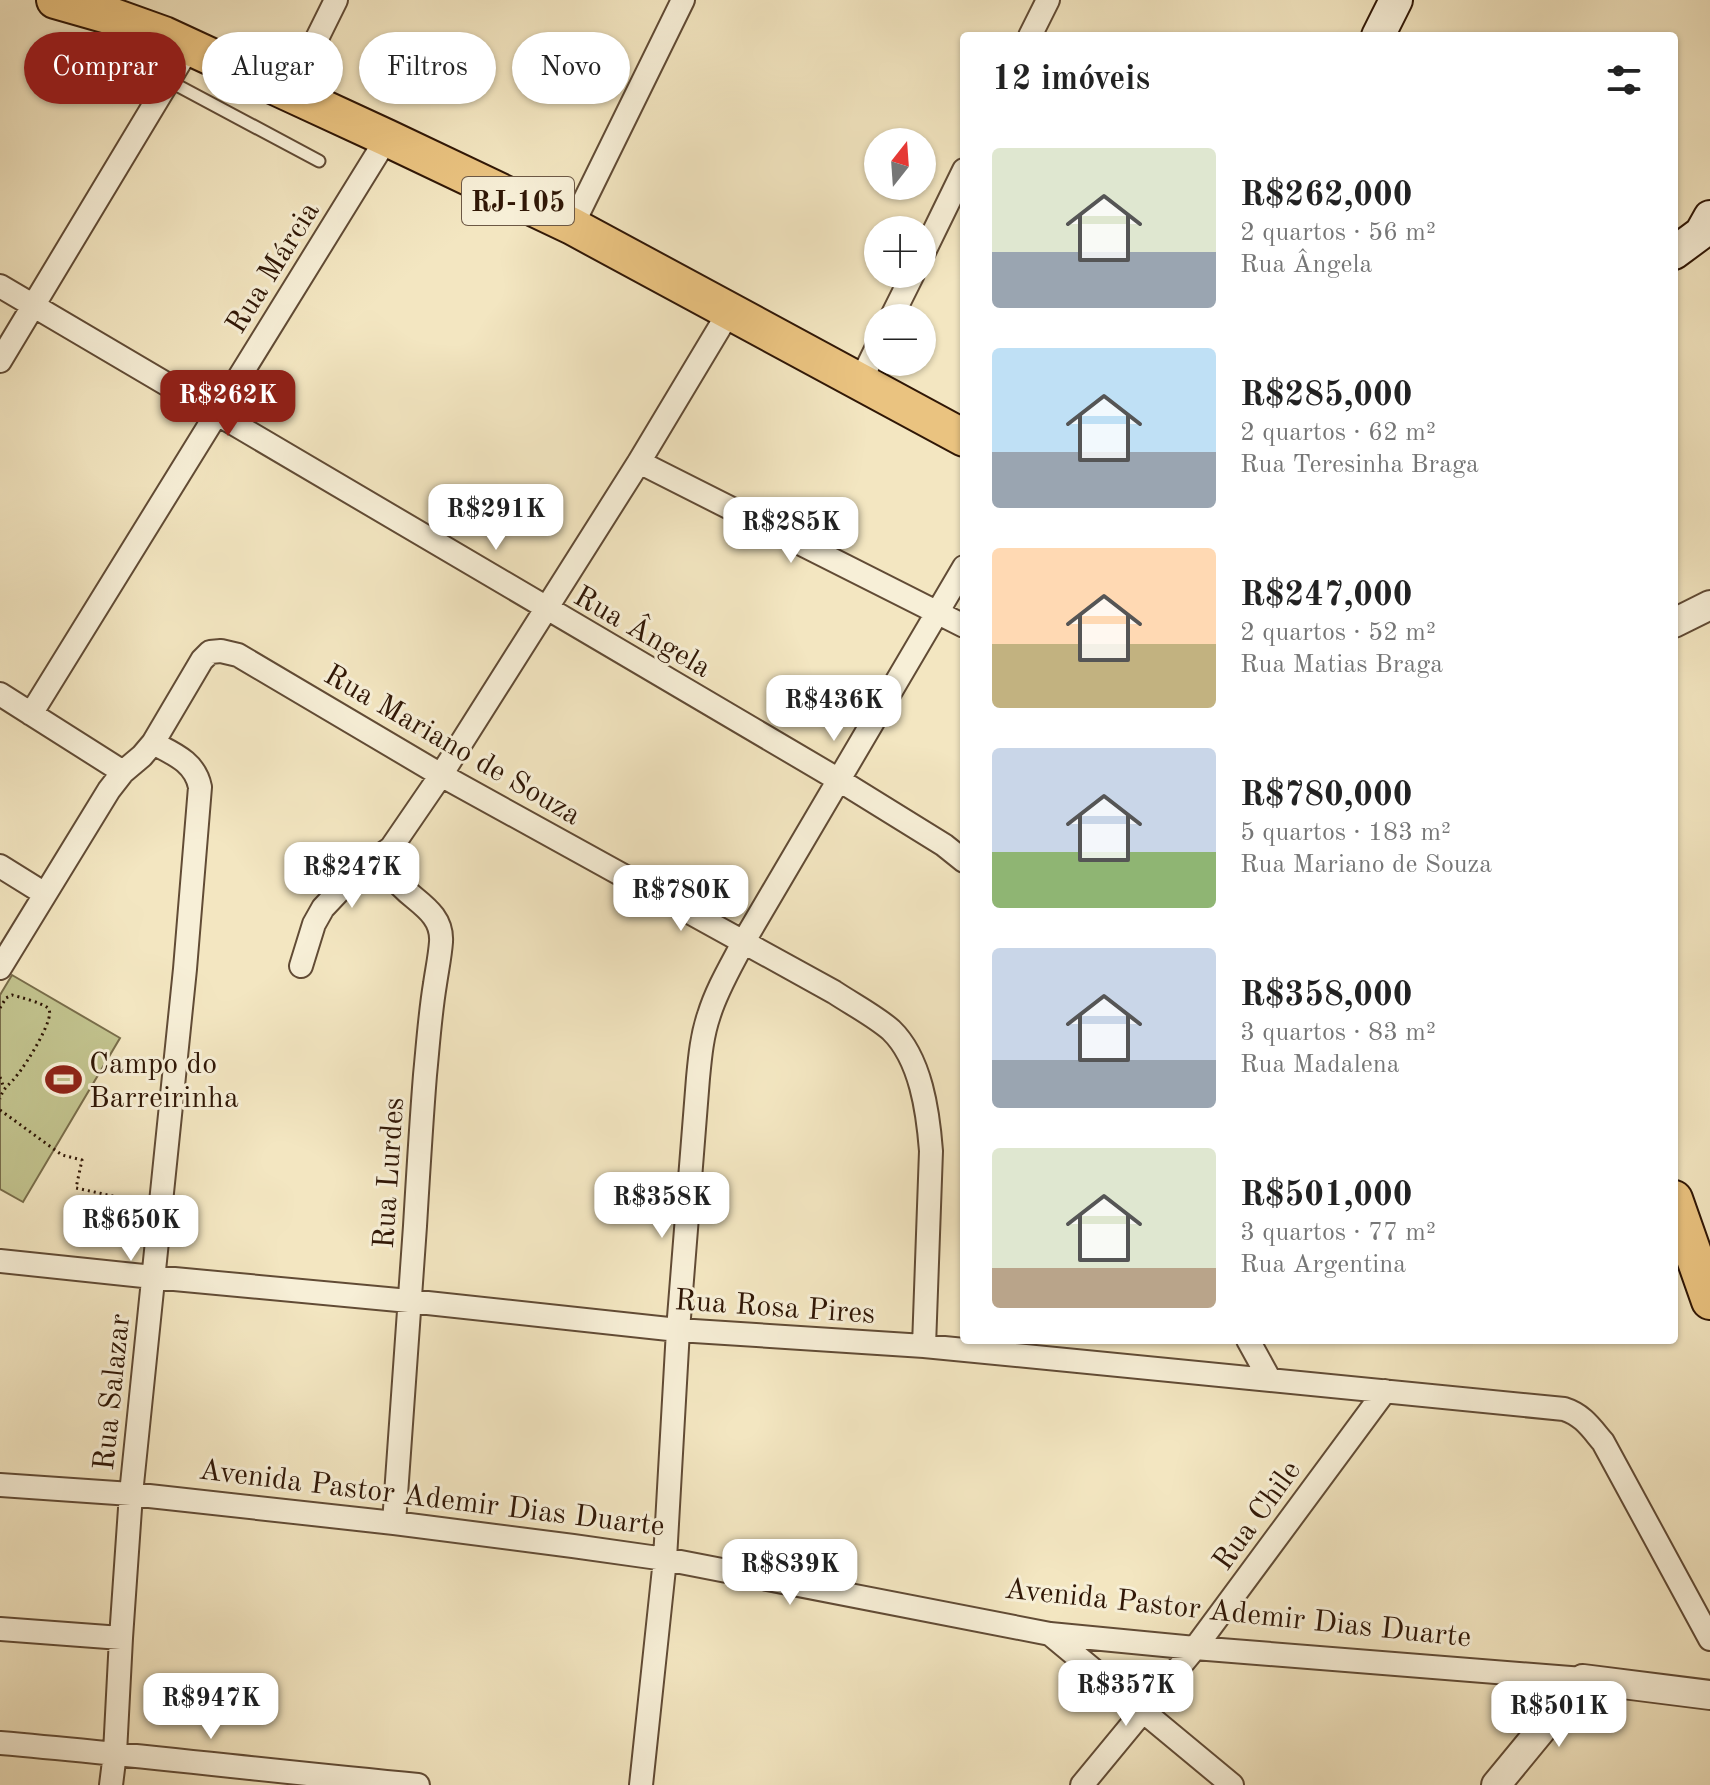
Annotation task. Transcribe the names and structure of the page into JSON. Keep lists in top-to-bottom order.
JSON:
{
  "streets": {
    "main road": ["RJ-105"],
    "street": [
      "Rua Márcia",
      "Rua Ângela",
      "Rua Mariano de Souza",
      "Rua Lurdes",
      "Rua Rosa Pires",
      "Rua Salazar",
      "Avenida Pastor Ademir Dias Duarte",
      "Rua Chile"
    ]
  },
  "crossings": [
    ["RJ-105", "Rua Márcia"],
    ["Rua Márcia", "Rua Ângela"],
    ["Rua Mariano de Souza", "Rua Rosa Pires"],
    ["Rua Mariano de Souza", "Rua Salazar"],
    ["Rua Lurdes", "Rua Rosa Pires"],
    ["Rua Lurdes", "Avenida Pastor Ademir Dias Duarte"],
    ["Rua Rosa Pires", "Rua Salazar"],
    ["Rua Rosa Pires", "Rua Chile"],
    ["Rua Salazar", "Avenida Pastor Ademir Dias Duarte"],
    ["Avenida Pastor Ademir Dias Duarte", "Rua Chile"]
  ],
  "places": {
    "sports": ["Campo do Barreirinha"]
  },
  "north": "top",
  "page": {
    "chip": [
      "Comprar",
      "Alugar",
      "Filtros",
      "Novo"
    ],
    "heading": "12 imóveis",
    "map_buttons": ["+", "−"],
    "list": [
      {
        "name": "R$262,000",
        "note": "2 quartos · 56 m² · Rua Ângela"
      },
      {
        "name": "R$285,000",
        "note": "2 quartos · 62 m² · Rua Teresinha Braga"
      },
      {
        "name": "R$247,000",
        "note": "2 quartos · 52 m² · Rua Matias Braga"
      },
      {
        "name": "R$780,000",
        "note": "5 quartos · 183 m² · Rua Mariano de Souza"
      },
      {
        "name": "R$358,000",
        "note": "3 quartos · 83 m² · Rua Madalena"
      },
      {
        "name": "R$501,000",
        "note": "3 quartos · 77 m² · Rua Argentina"
      }
    ],
    "price": [
      "R$262K",
      "R$291K",
      "R$285K",
      "R$436K",
      "R$247K",
      "R$780K",
      "R$358K",
      "R$650K",
      "R$839K",
      "R$357K",
      "R$947K",
      "R$501K"
    ]
  }
}
